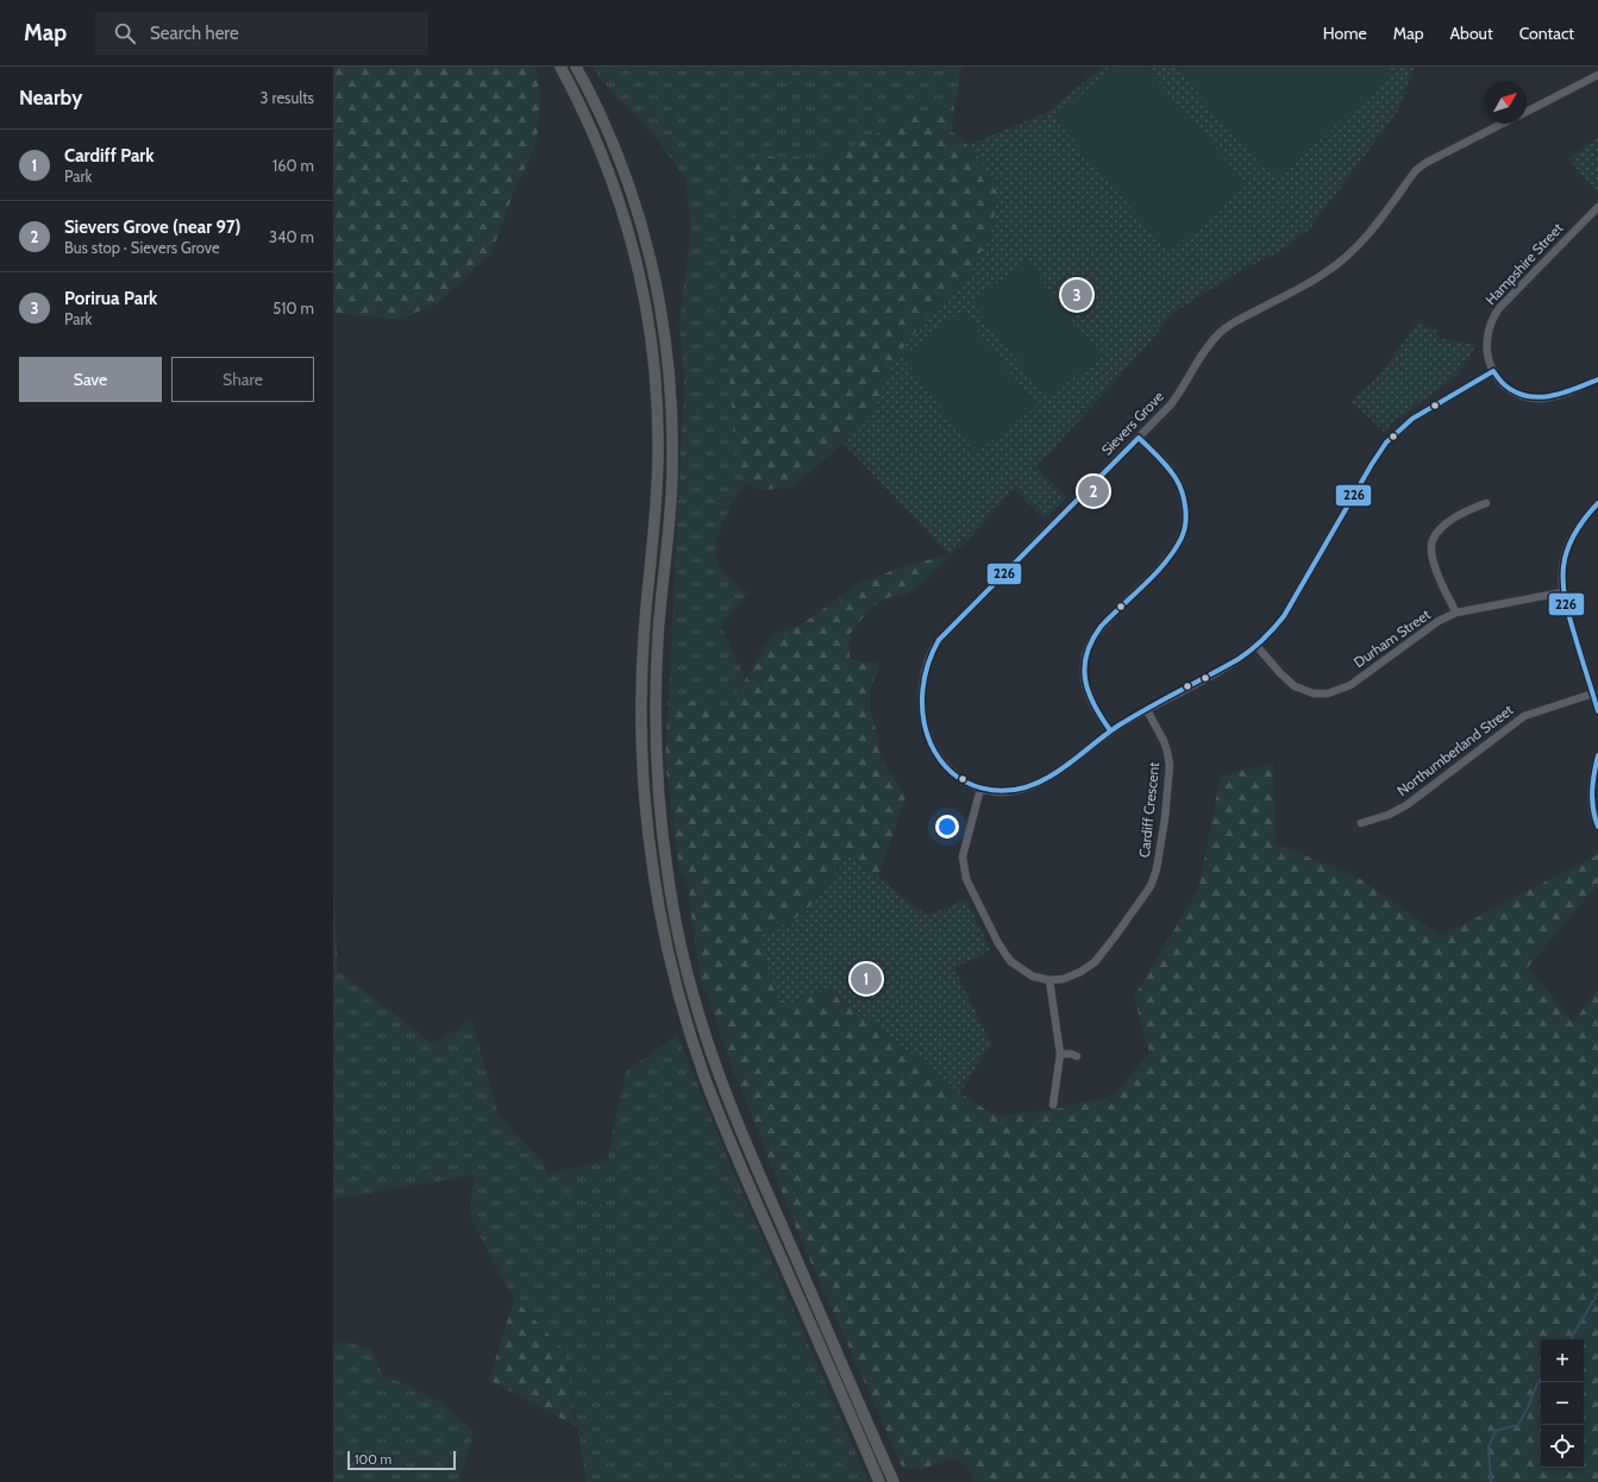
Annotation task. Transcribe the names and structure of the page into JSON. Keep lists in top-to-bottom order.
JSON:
{
  "streets": {
    "street": [
      "Hampshire Street",
      "Sievers Grove",
      "Durham Street",
      "Northumberland Street",
      "Cardiff Crescent"
    ]
  },
  "crossings": [
    ["Hampshire Street", "Sievers Grove"],
    ["Sievers Grove", "Durham Street"],
    ["Sievers Grove", "Cardiff Crescent"]
  ],
  "lines": ["transit line 226"],
  "scale_bar": "100 m",
  "north": "top right",
  "page": {
    "header": "Map",
    "search": "Search here",
    "nav": [
      "Home",
      "Map",
      "About",
      "Contact"
    ],
    "heading": ["Nearby", "3 results"],
    "list": [
      {
        "mark": "1",
        "name": "Cardiff Park",
        "note": "Park",
        "value": "160 m"
      },
      {
        "mark": "2",
        "name": "Sievers Grove (near 97)",
        "note": "Bus stop · Sievers Grove",
        "value": "340 m"
      },
      {
        "mark": "3",
        "name": "Porirua Park",
        "note": "Park",
        "value": "510 m"
      }
    ],
    "pins": ["3", "2", "1"],
    "buttons": ["Save", "Share"],
    "map_buttons": ["+", "−"],
    "scale": "100 m"
  }
}
